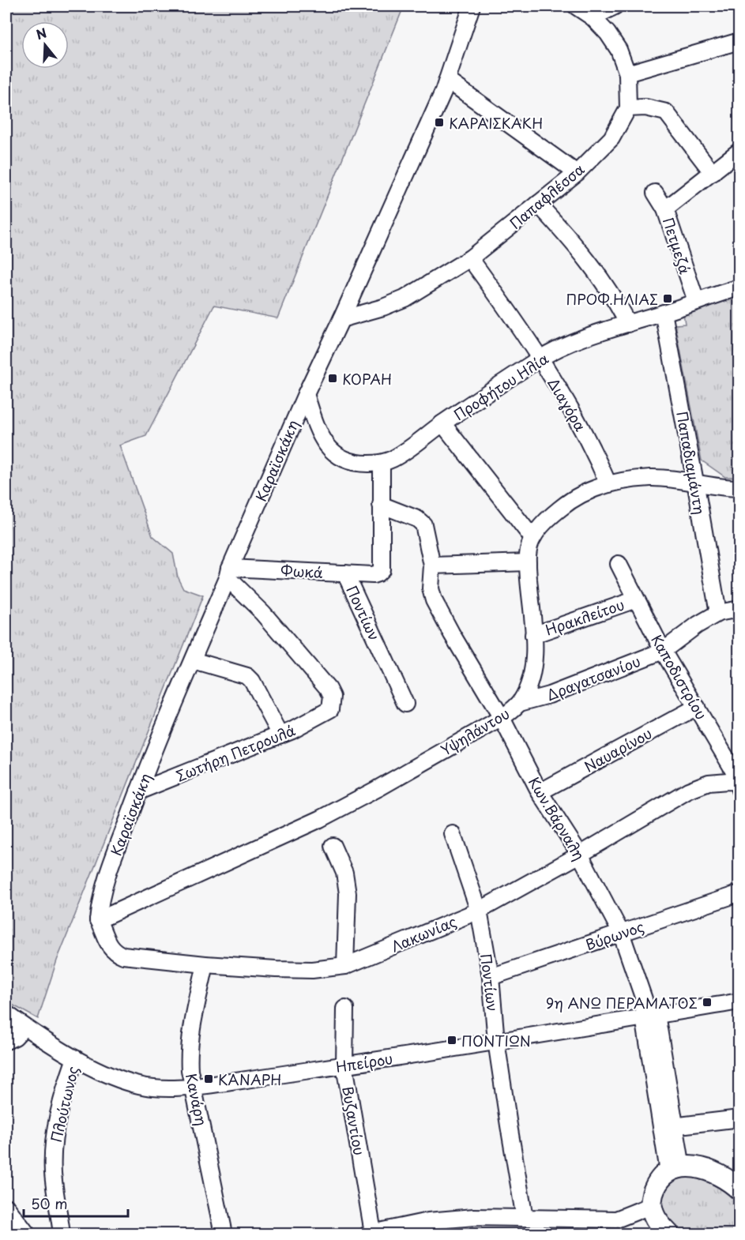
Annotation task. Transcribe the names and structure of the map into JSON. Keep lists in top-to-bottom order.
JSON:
{
  "streets": {
    "street": [
      "Παπαφλέσσα",
      "Πετμεζά",
      "Προφήτου Ηλία",
      "Διαγόρα",
      "Καραϊσκάκη",
      "Παπαδιαμάντη",
      "Φωκά",
      "Ποντίων",
      "Ηρακλείτου",
      "Καποδιστρίου",
      "Δραγατσανίου",
      "Υψηλάντου",
      "Ναυαρίνου",
      "Σωτήρη Πετρουλά",
      "Κων.Βάρναλη",
      "Λακωνίας",
      "Βύρωνος",
      "Ηπείρου",
      "Κανάρη",
      "Πλούτωνος",
      "Βυζαντίου"
    ]
  },
  "crossings": [
    ["Παπαφλέσσα", "Διαγόρα"],
    ["Παπαφλέσσα", "Καραϊσκάκη"],
    ["Πετμεζά", "Προφήτου Ηλία"],
    ["Προφήτου Ηλία", "Διαγόρα"],
    ["Προφήτου Ηλία", "Καραϊσκάκη"],
    ["Προφήτου Ηλία", "Παπαδιαμάντη"],
    ["Καραϊσκάκη", "Φωκά"],
    ["Καραϊσκάκη", "Υψηλάντου"],
    ["Καραϊσκάκη", "Σωτήρη Πετρουλά"],
    ["Καραϊσκάκη", "Λακωνίας"],
    ["Παπαδιαμάντη", "Δραγατσανίου"],
    ["Φωκά", "Ποντίων"],
    ["Φωκά", "Σωτήρη Πετρουλά"],
    ["Φωκά", "Κων.Βάρναλη"],
    ["Ποντίων", "Λακωνίας"],
    ["Ποντίων", "Βύρωνος"],
    ["Ποντίων", "Ηπείρου"],
    ["Ηρακλείτου", "Καποδιστρίου"],
    ["Ηρακλείτου", "Υψηλάντου"],
    ["Καποδιστρίου", "Δραγατσανίου"],
    ["Καποδιστρίου", "Ναυαρίνου"],
    ["Καποδιστρίου", "Λακωνίας"],
    ["Δραγατσανίου", "Υψηλάντου"],
    ["Υψηλάντου", "Κων.Βάρναλη"],
    ["Υψηλάντου", "Λακωνίας"],
    ["Ναυαρίνου", "Κων.Βάρναλη"],
    ["Κων.Βάρναλη", "Λακωνίας"],
    ["Κων.Βάρναλη", "Βύρωνος"],
    ["Κων.Βάρναλη", "Ηπείρου"],
    ["Λακωνίας", "Κανάρη"],
    ["Ηπείρου", "Κανάρη"],
    ["Ηπείρου", "Πλούτωνος"],
    ["Ηπείρου", "Βυζαντίου"]
  ],
  "places": {
    "transit": [
      "ΚΑΡΑΙΣΚΑΚΗ",
      "ΠΡΟΦ.ΗΛΙΑΣ",
      "ΚΟΡΑΗ",
      "9η ΑΝΩ ΠΕΡΑΜΑΤΟΣ",
      "ΠΟΝΤΙΩΝ",
      "ΚΑΝΑΡΗ"
    ]
  },
  "scale_bar": "50 m",
  "north": "top"
}
